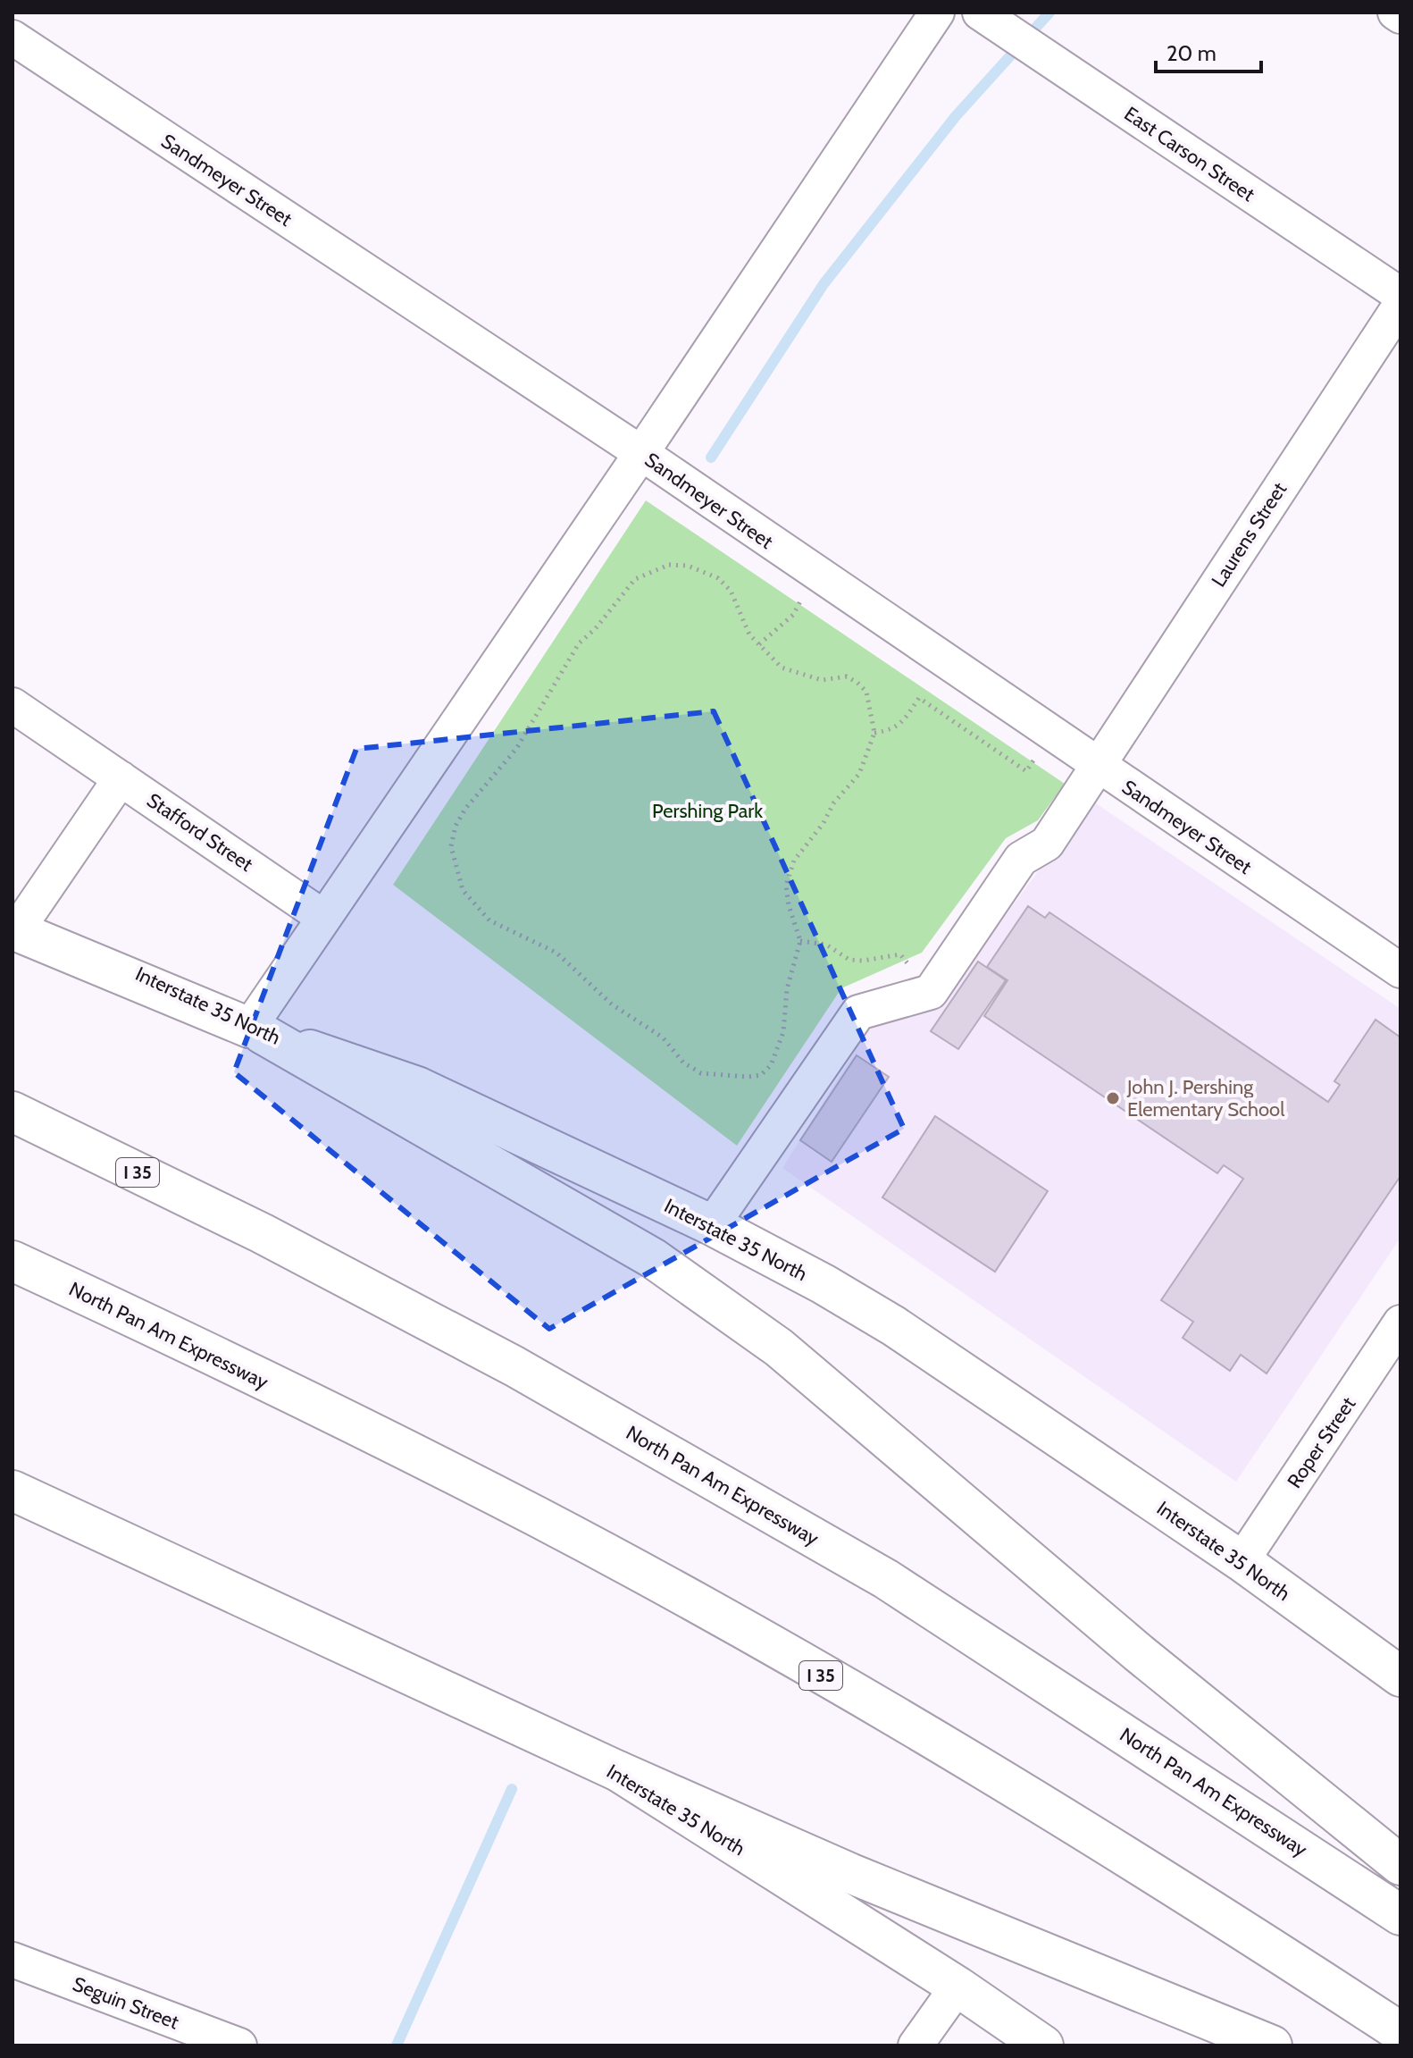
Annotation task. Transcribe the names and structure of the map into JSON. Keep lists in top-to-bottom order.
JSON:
{
  "streets": {
    "main road": ["Interstate 35 North", "I 35", "North Pan Am Expressway"],
    "street": [
      "East Carson Street",
      "Sandmeyer Street",
      "Laurens Street",
      "Stafford Street",
      "Roper Street",
      "Seguin Street"
    ]
  },
  "crossings": [
    ["Sandmeyer Street", "Laurens Street"],
    ["Interstate 35 North", "Roper Street"]
  ],
  "parks": ["Pershing Park"],
  "places": ["John J. Pershing Elementary School"],
  "scale_bar": "20 m"
}
